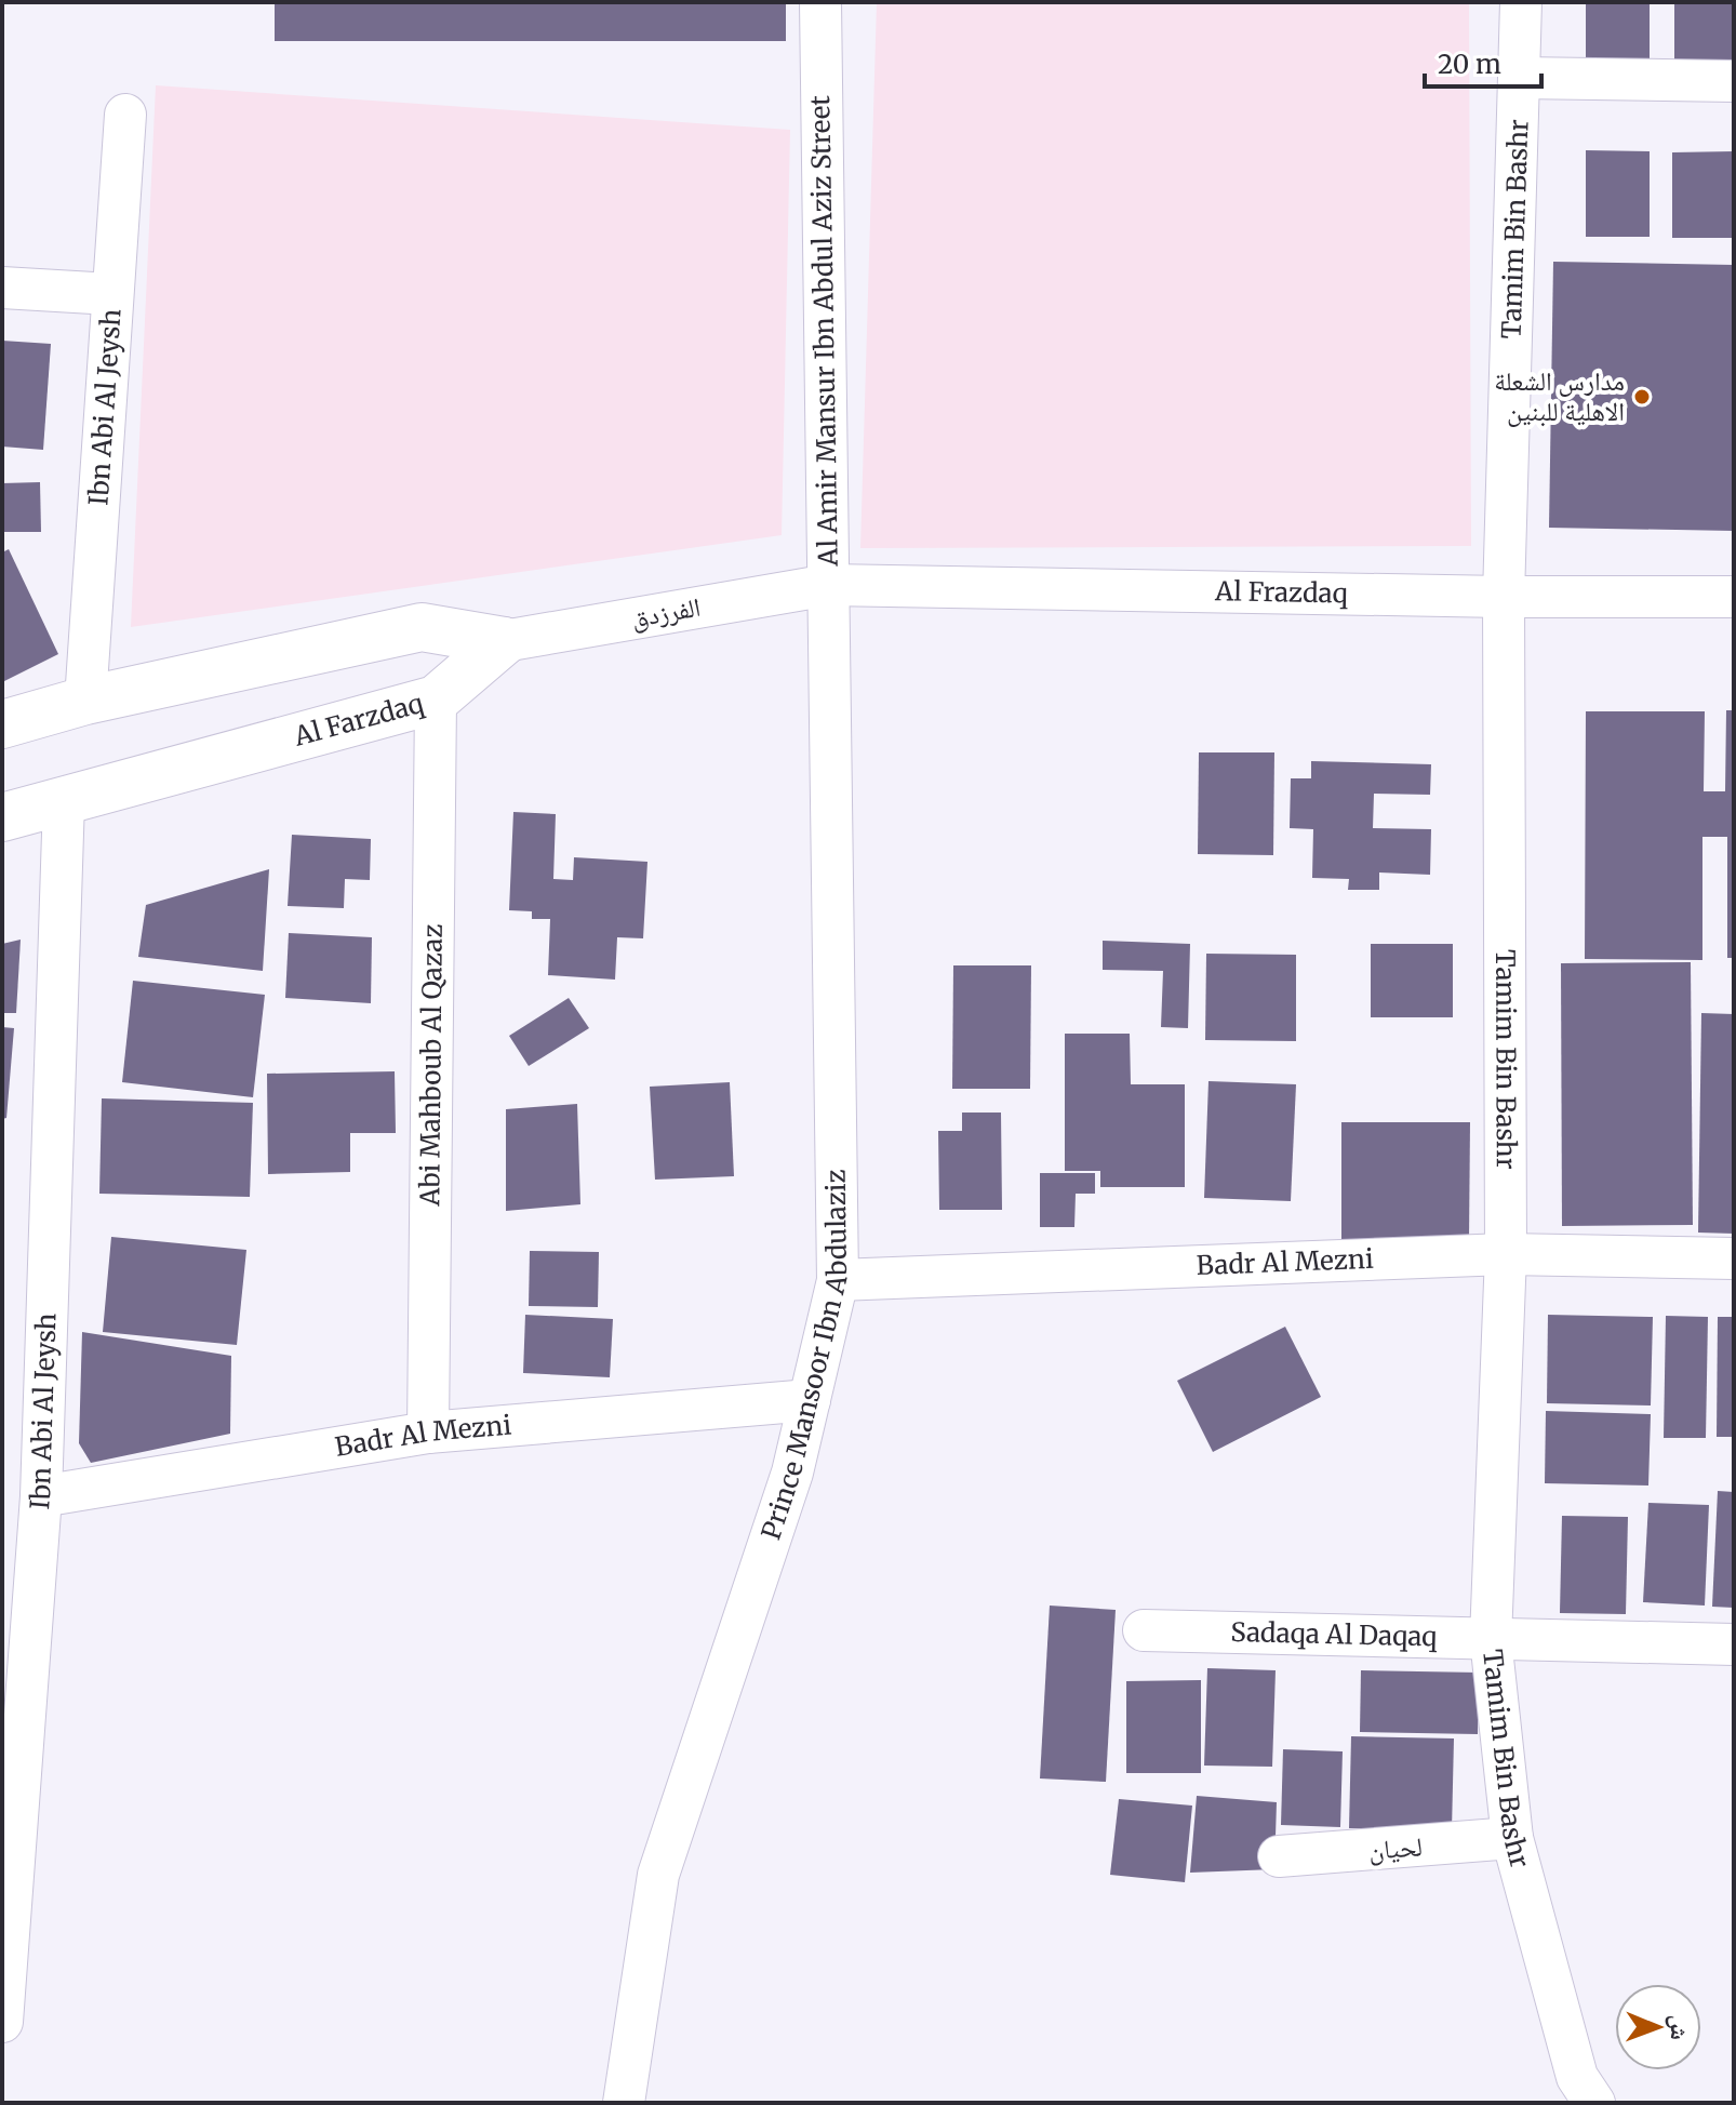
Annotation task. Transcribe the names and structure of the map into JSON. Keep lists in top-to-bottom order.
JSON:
{
  "streets": {
    "street": [
      "Tamim Bin Bashr",
      "Al Amir Mansur Ibn Abdul Aziz Street",
      "Ibn Abi Al Jeysh",
      "Al Frazdaq",
      "الفرزدق",
      "Al Farzdaq",
      "Abi Mahboub Al Qazaz",
      "Badr Al Mezni",
      "Prince Mansoor Ibn Abdulaziz",
      "Sadaqa Al Daqaq",
      "لحيان"
    ]
  },
  "crossings": [
    ["Tamim Bin Bashr", "Al Frazdaq"],
    ["Tamim Bin Bashr", "Badr Al Mezni"],
    ["Tamim Bin Bashr", "Sadaqa Al Daqaq"],
    ["Tamim Bin Bashr", "لحيان"],
    ["Al Amir Mansur Ibn Abdul Aziz Street", "Al Frazdaq"],
    ["Al Amir Mansur Ibn Abdul Aziz Street", "الفرزدق"],
    ["Al Amir Mansur Ibn Abdul Aziz Street", "Prince Mansoor Ibn Abdulaziz"],
    ["Ibn Abi Al Jeysh", "Al Farzdaq"],
    ["Ibn Abi Al Jeysh", "Badr Al Mezni"],
    ["Al Frazdaq", "الفرزدق"],
    ["Al Frazdaq", "Prince Mansoor Ibn Abdulaziz"],
    ["الفرزدق", "Al Farzdaq"],
    ["الفرزدق", "Prince Mansoor Ibn Abdulaziz"],
    ["Al Farzdaq", "Abi Mahboub Al Qazaz"],
    ["Abi Mahboub Al Qazaz", "Badr Al Mezni"],
    ["Badr Al Mezni", "Prince Mansoor Ibn Abdulaziz"]
  ],
  "places": ["مدارس الشعلة الاهلية للبنين"],
  "scale_bar": "20 m",
  "north": "right"
}
